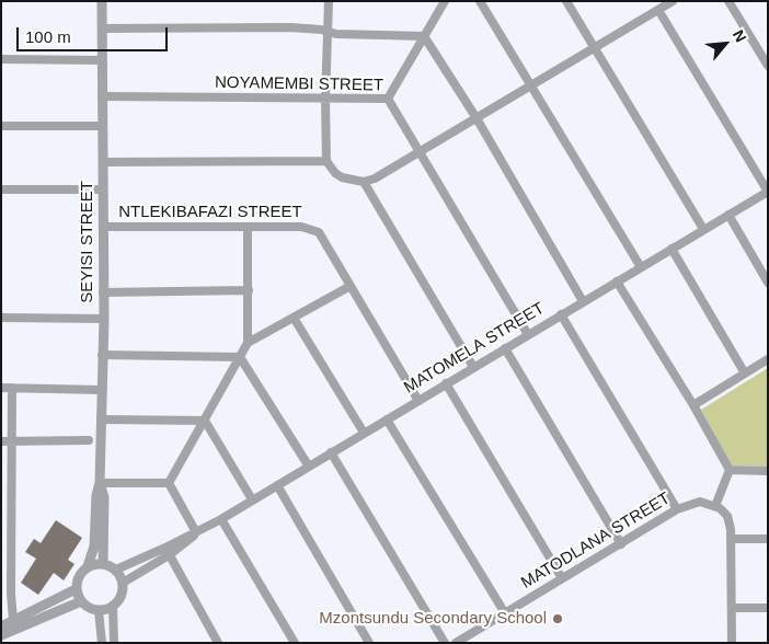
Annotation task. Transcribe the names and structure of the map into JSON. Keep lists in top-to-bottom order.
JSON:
{
  "streets": {
    "street": [
      "NOYAMEMBI STREET",
      "NTLEKIBAFAZI STREET",
      "SEYISI STREET",
      "MATOMELA STREET",
      "MATODLANA STREET"
    ]
  },
  "crossings": [
    ["NOYAMEMBI STREET", "SEYISI STREET"],
    ["NOYAMEMBI STREET", "MATOMELA STREET"],
    ["NTLEKIBAFAZI STREET", "SEYISI STREET"],
    ["NTLEKIBAFAZI STREET", "MATOMELA STREET"],
    ["SEYISI STREET", "MATOMELA STREET"]
  ],
  "places": ["Mzontsundu Secondary School"],
  "scale_bar": "100 m",
  "north": "top right"
}
